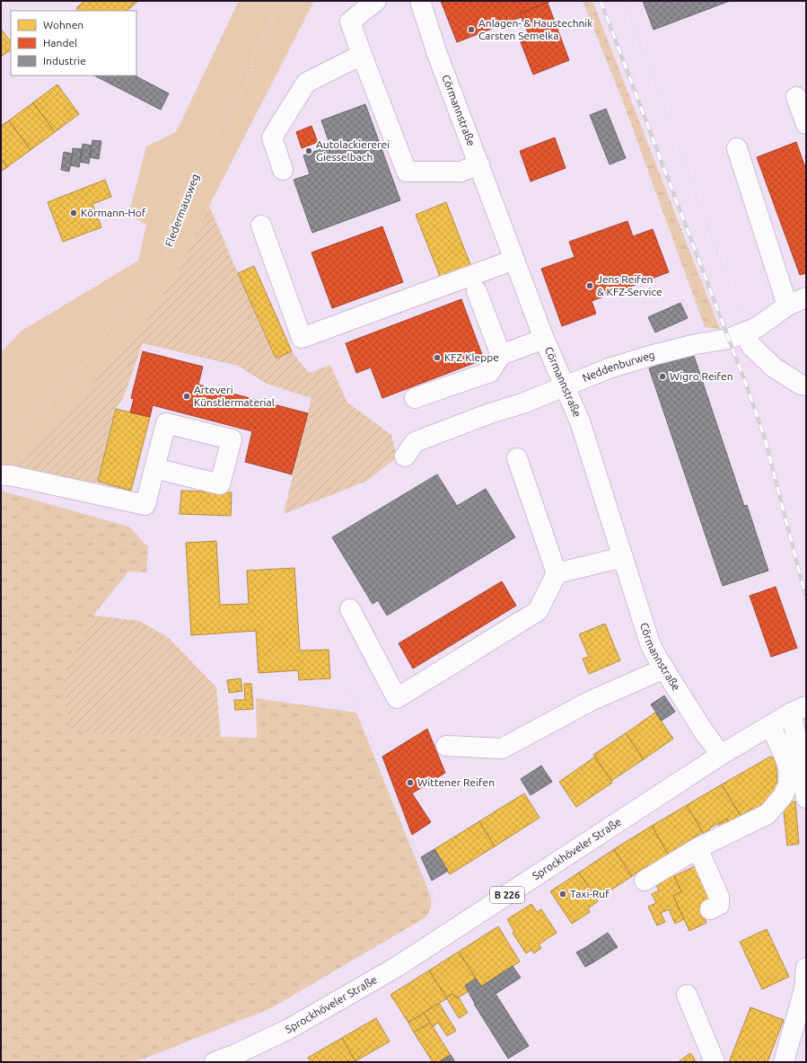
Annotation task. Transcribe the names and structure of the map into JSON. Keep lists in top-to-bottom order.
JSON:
{
  "streets": {
    "street": [
      "Cörmannstraße",
      "Neddenburweg",
      "Sprockhöveler Straße",
      "B 226"
    ],
    "path": ["Fledermausweg"]
  },
  "crossings": [
    ["Cörmannstraße", "Neddenburweg"],
    ["Cörmannstraße", "Sprockhöveler Straße"]
  ],
  "places": [
    "Anlagen- & Haustechnik Carsten Semelka",
    "Autolackiererei Giesselbach",
    "Körmann-Hof",
    "Jens Reifen & KFZ-Service",
    "KFZ Kleppe",
    "Wigro Reifen",
    "Arteveri Künstlermaterial",
    "Wittener Reifen",
    "Taxi-Ruf"
  ],
  "legend": ["Wohnen", "Handel", "Industrie"]
}
